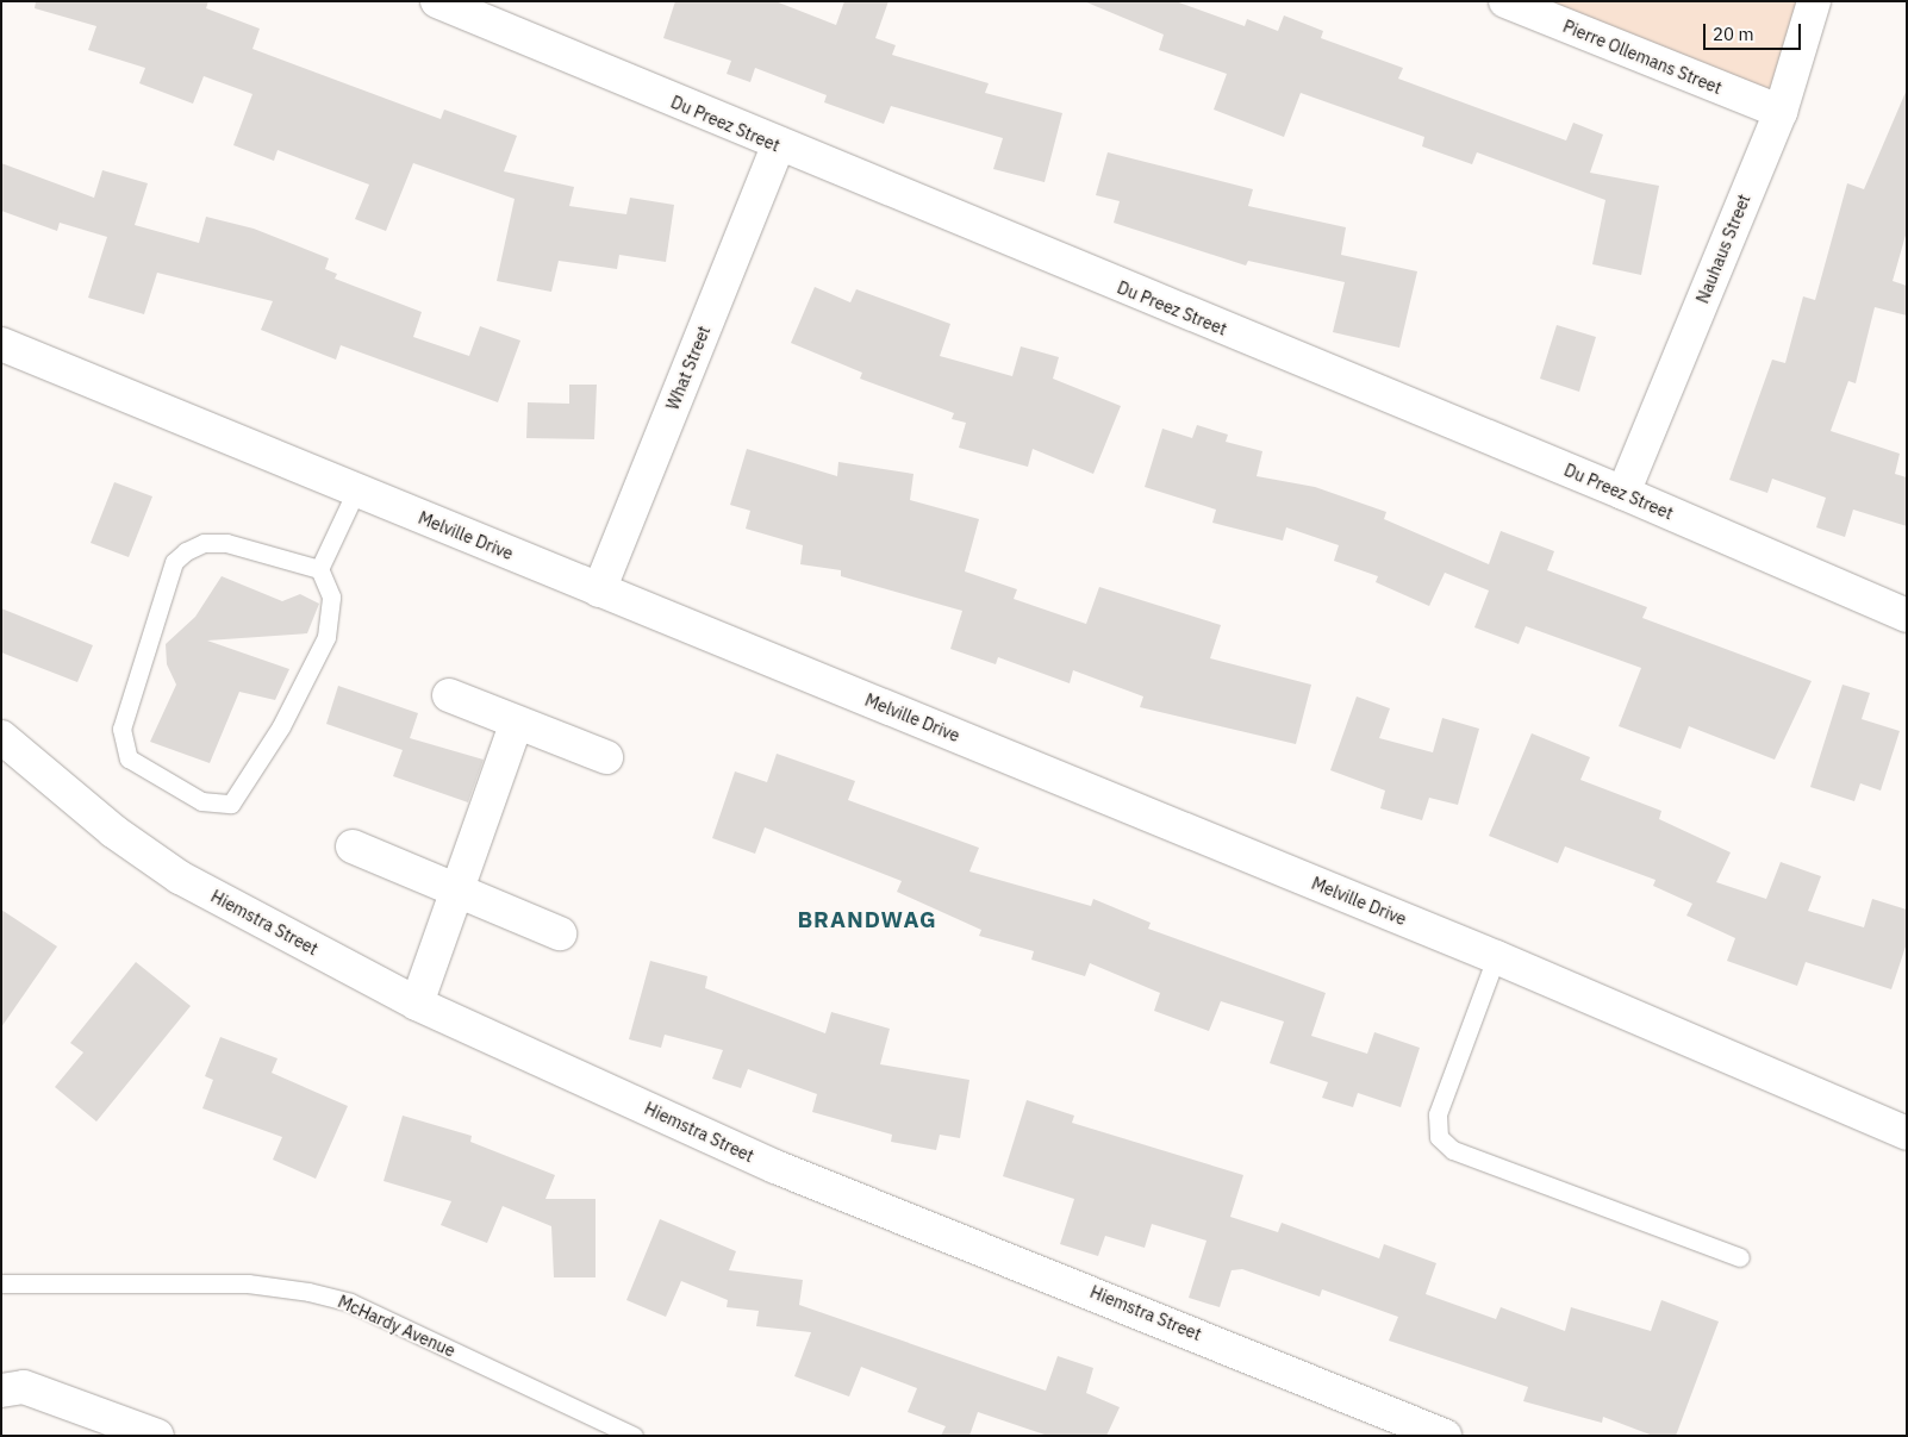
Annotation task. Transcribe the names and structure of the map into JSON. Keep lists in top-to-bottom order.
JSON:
{
  "streets": {
    "street": [
      "Pierre Ollemans Street",
      "Du Preez Street",
      "Nauhaus Street",
      "What Street",
      "Melville Drive",
      "Hiemstra Street"
    ],
    "lane": ["McHardy Avenue"]
  },
  "crossings": [
    ["Pierre Ollemans Street", "Nauhaus Street"],
    ["Du Preez Street", "Nauhaus Street"],
    ["Du Preez Street", "What Street"],
    ["What Street", "Melville Drive"]
  ],
  "districts": ["BRANDWAG"],
  "scale_bar": "20 m"
}
